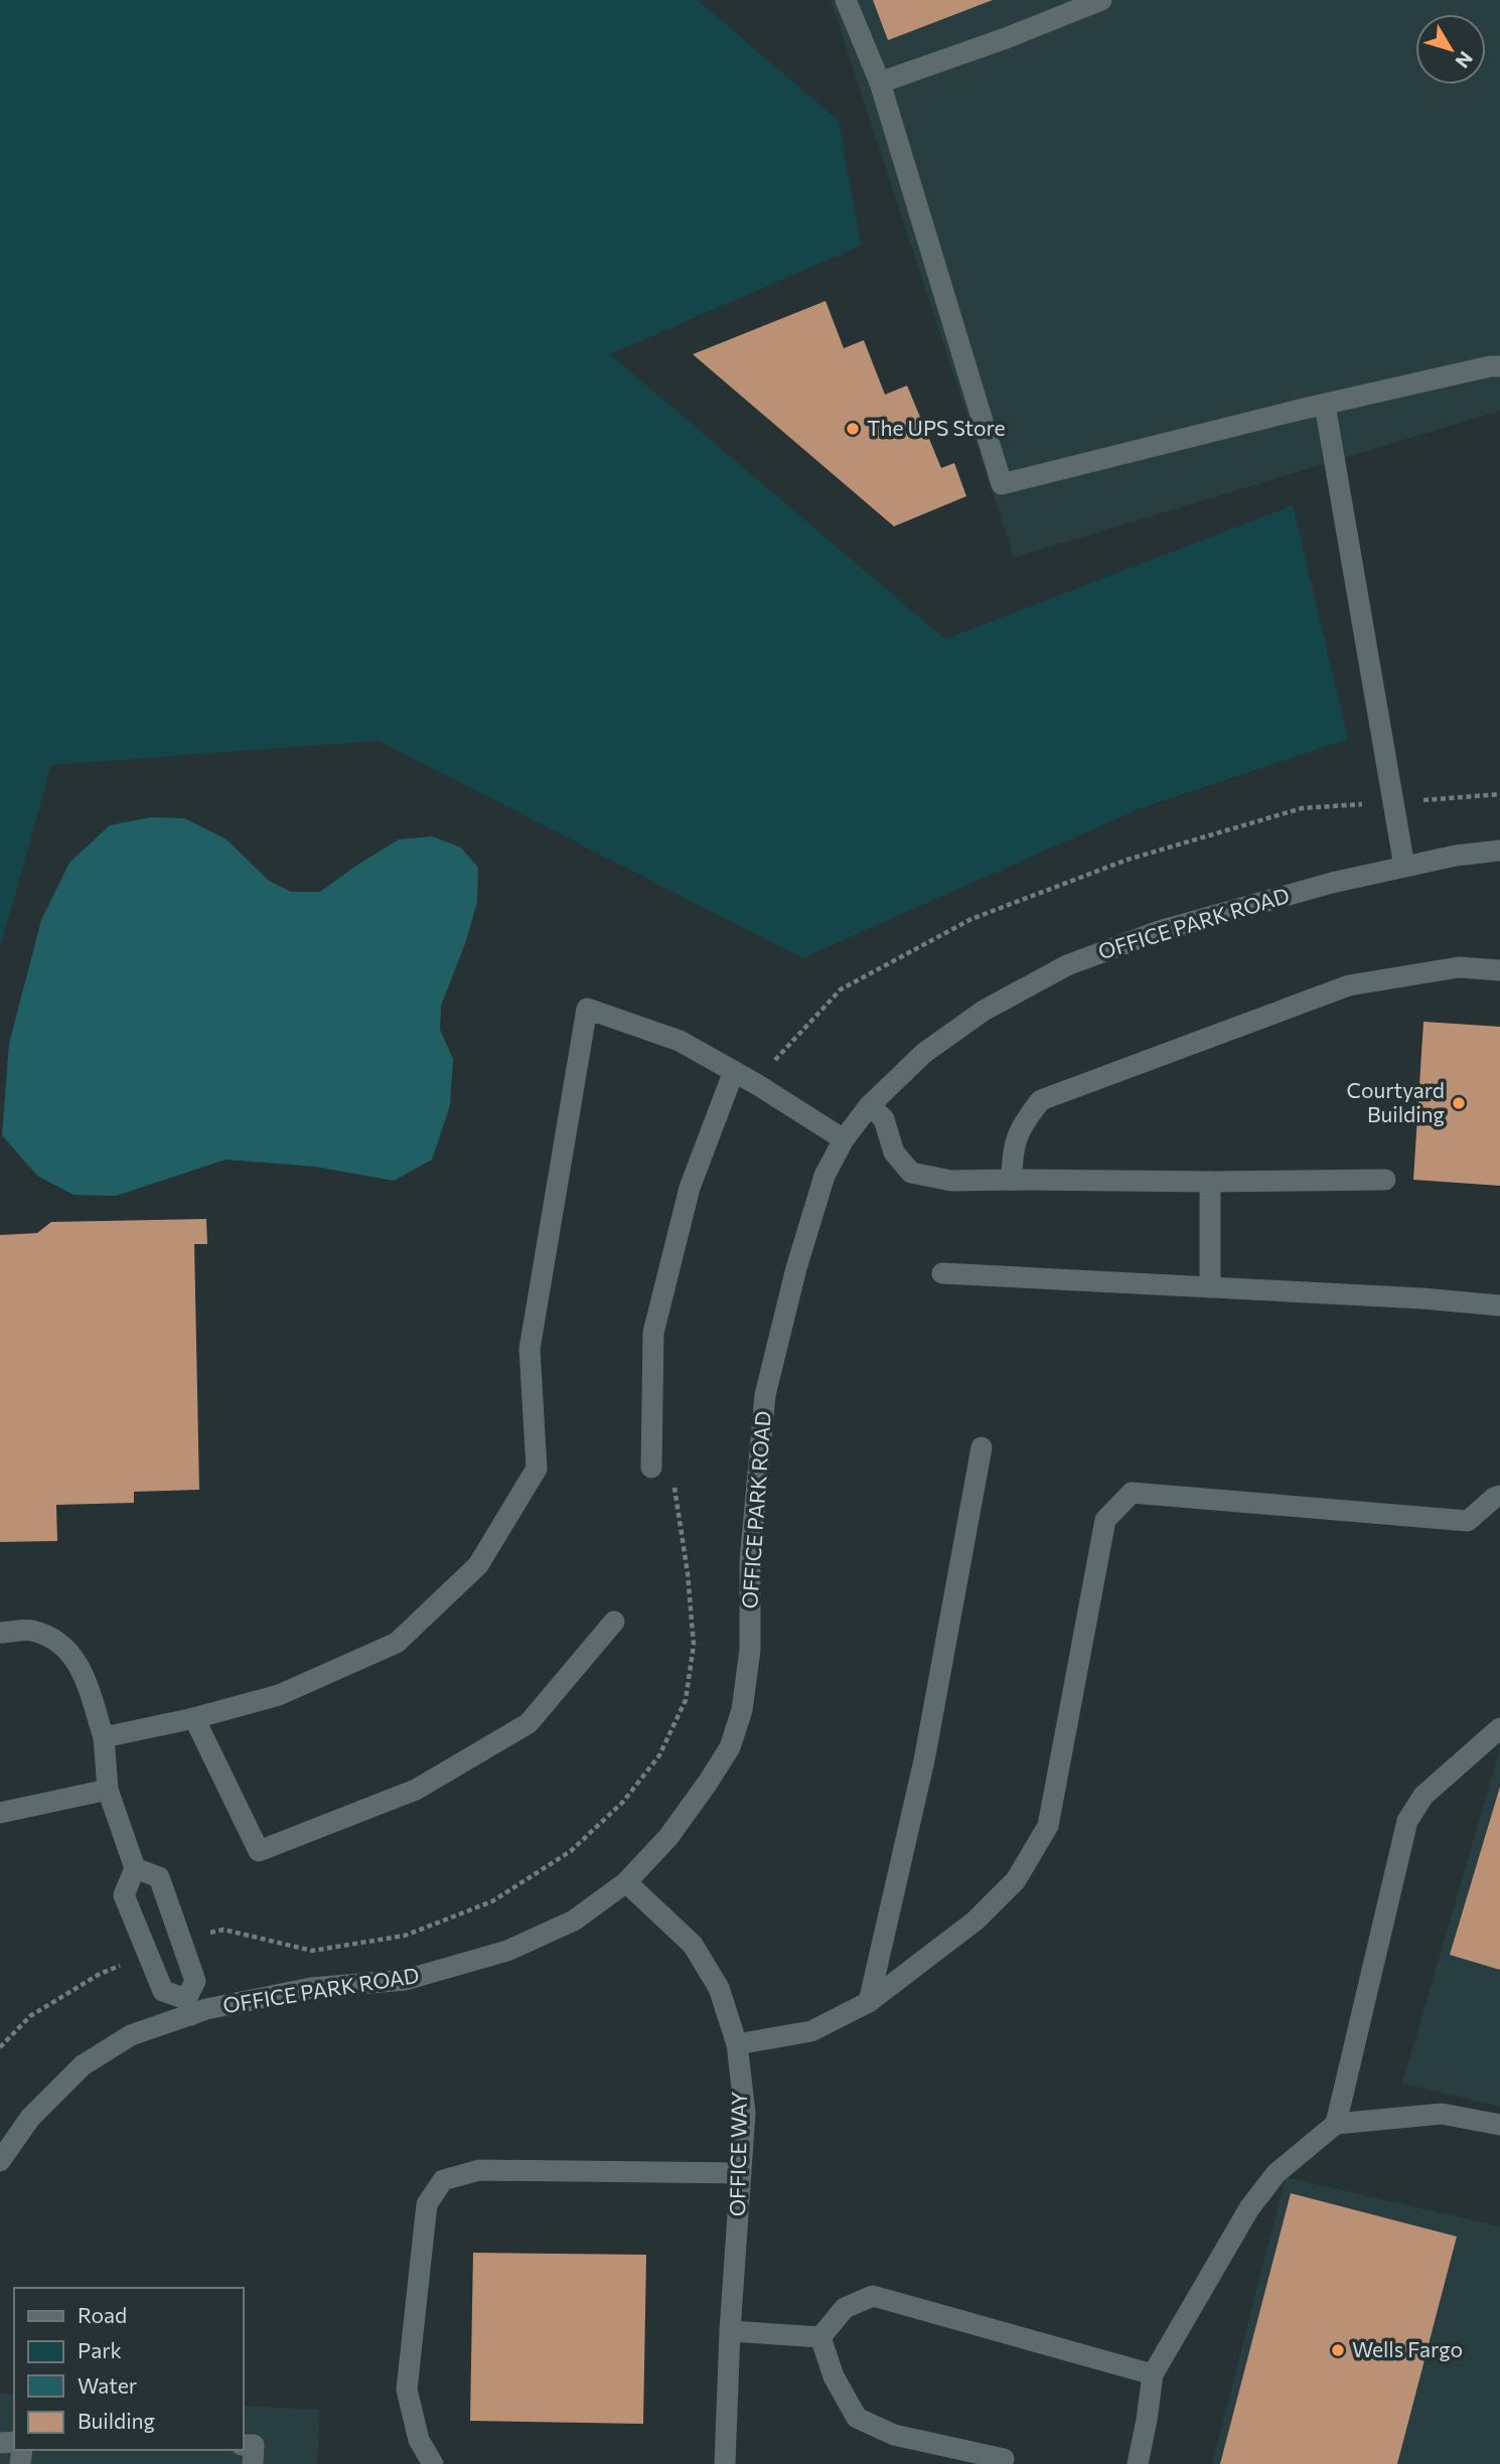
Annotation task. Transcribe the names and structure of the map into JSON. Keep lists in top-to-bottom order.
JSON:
{
  "streets": {
    "street": ["OFFICE PARK ROAD", "OFFICE WAY"]
  },
  "crossings": [
    ["OFFICE PARK ROAD", "OFFICE WAY"]
  ],
  "places": ["The UPS Store", "Courtyard Building", "Wells Fargo"],
  "legend": [
    "Road",
    "Park",
    "Water",
    "Building"
  ],
  "north": "bottom right"
}
